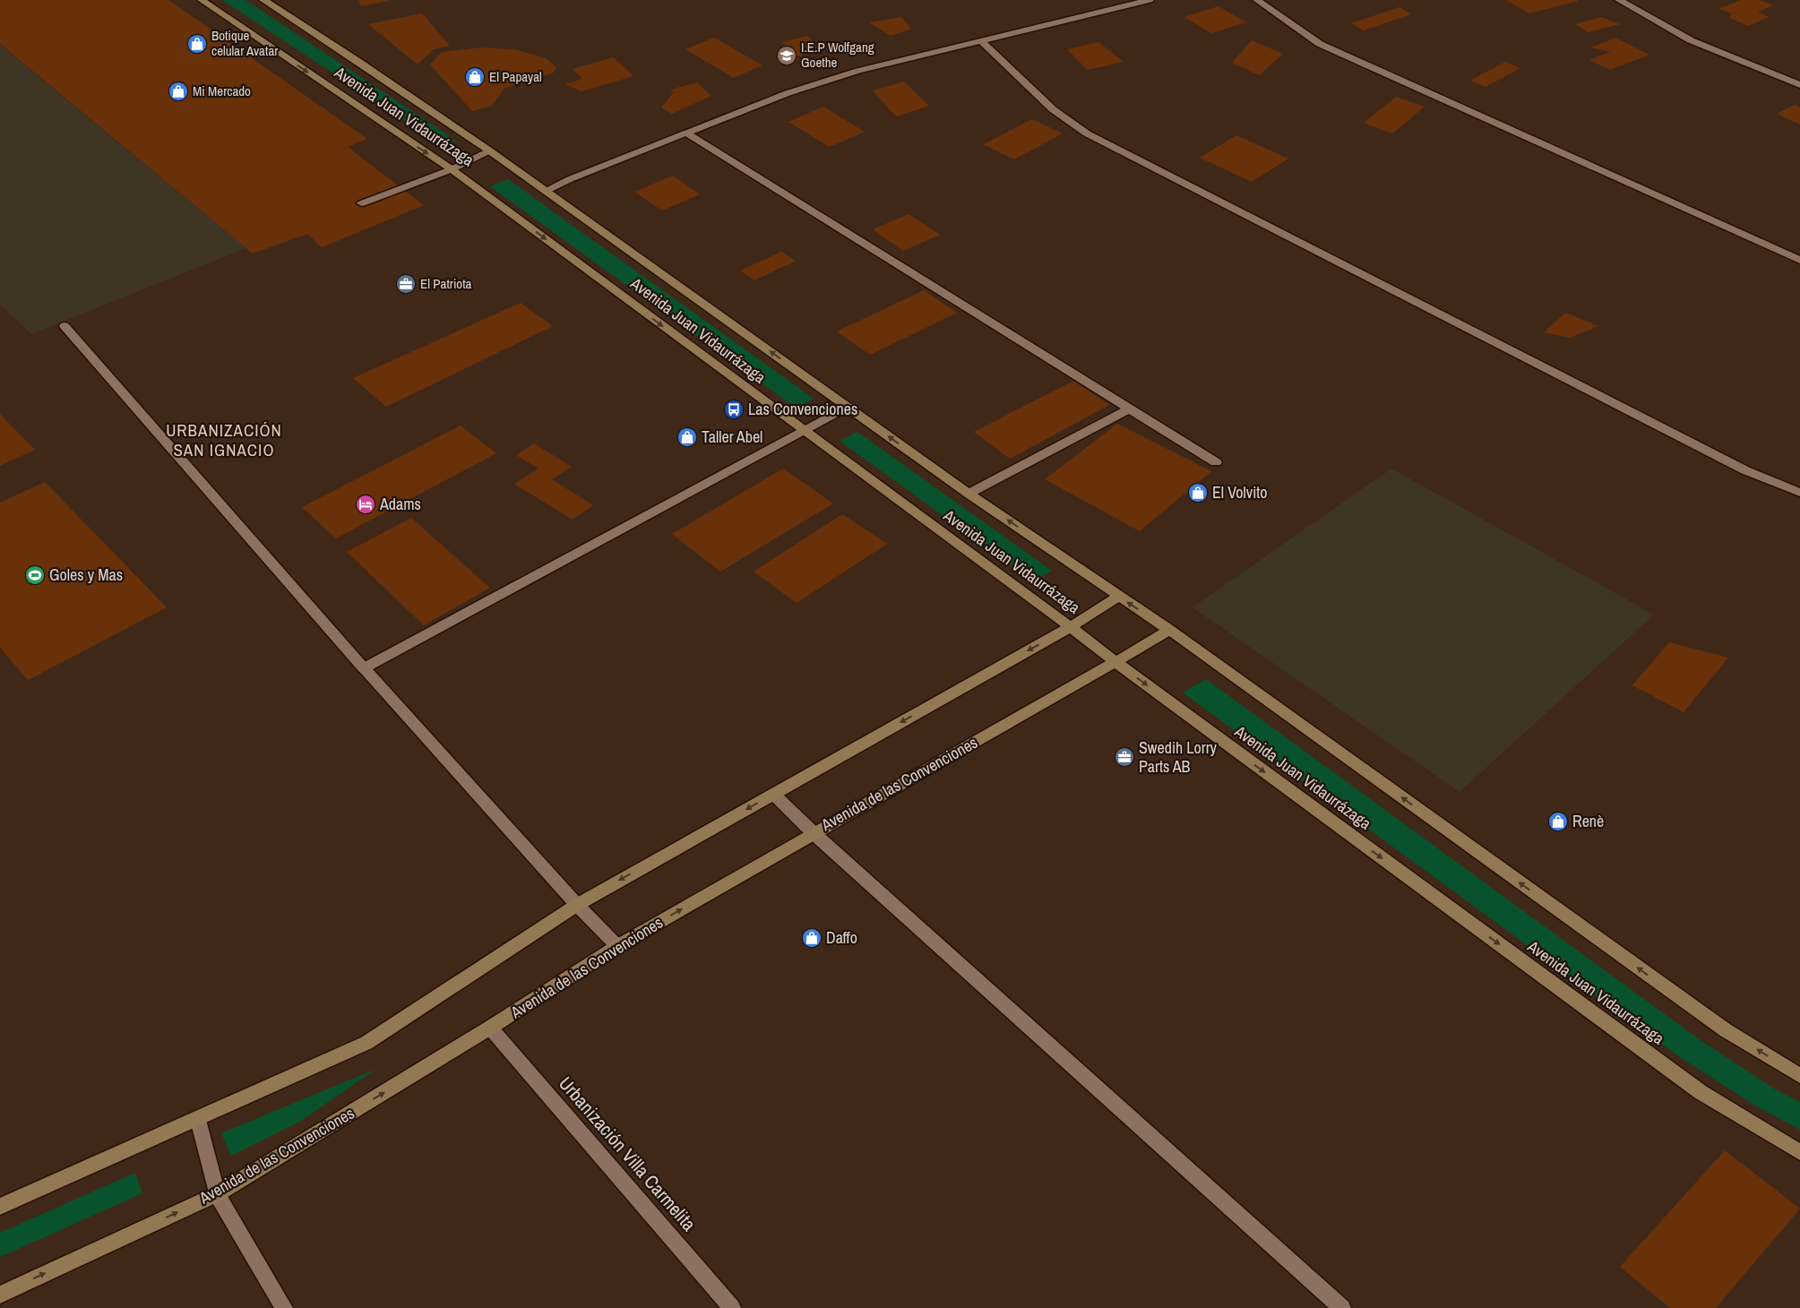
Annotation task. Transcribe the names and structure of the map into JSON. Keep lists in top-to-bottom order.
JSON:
{
  "streets": {
    "main road": ["Avenida Juan Vidaurrázaga", "Avenida de las Convenciones"],
    "street": ["Urbanización Villa Carmelita"]
  },
  "crossings": [
    ["Avenida Juan Vidaurrázaga", "Avenida de las Convenciones"],
    ["Avenida de las Convenciones", "Urbanización Villa Carmelita"]
  ],
  "districts": ["URBANIZACIÓN SAN IGNACIO"],
  "places": {
    "shop": [
      "Botique celular Avatar",
      "El Papayal",
      "Mi Mercado",
      "Taller Abel",
      "El Volvito",
      "Renè",
      "Daffo"
    ],
    "school or university": ["I.E.P Wolfgang Goethe"],
    "office": ["El Patriota", "Swedih Lorry Parts AB"],
    "bus stop": ["Las Convenciones"],
    "hotel": ["Adams"],
    "sports": ["Goles y Mas"]
  }
}
